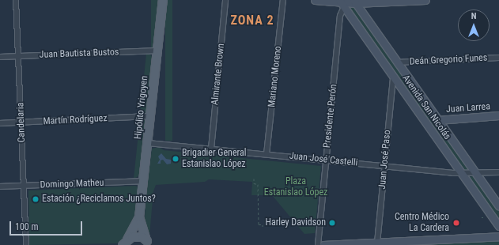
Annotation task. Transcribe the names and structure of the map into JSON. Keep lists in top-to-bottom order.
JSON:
{
  "streets": {
    "main road": ["Hipólito Yrigoyen"],
    "street": [
      "Juan Bautista Bustos",
      "Deán Gregorio Funes",
      "Almirante Brown",
      "Mariano Moreno",
      "Avenida San Nicolás",
      "Juan Larrea",
      "Presidente Perón",
      "Martín Rodríguez",
      "Candelaria",
      "Juan José Castelli",
      "Juan José Paso",
      "Domingo Matheu"
    ]
  },
  "crossings": [
    ["Juan Bautista Bustos", "Hipólito Yrigoyen"],
    ["Juan Bautista Bustos", "Candelaria"],
    ["Deán Gregorio Funes", "Avenida San Nicolás"],
    ["Almirante Brown", "Juan José Castelli"],
    ["Mariano Moreno", "Juan José Castelli"],
    ["Hipólito Yrigoyen", "Martín Rodríguez"],
    ["Hipólito Yrigoyen", "Juan José Castelli"],
    ["Hipólito Yrigoyen", "Domingo Matheu"],
    ["Avenida San Nicolás", "Juan Larrea"],
    ["Avenida San Nicolás", "Presidente Perón"],
    ["Avenida San Nicolás", "Juan José Castelli"],
    ["Avenida San Nicolás", "Juan José Paso"],
    ["Presidente Perón", "Juan José Castelli"],
    ["Martín Rodríguez", "Candelaria"],
    ["Candelaria", "Domingo Matheu"],
    ["Juan José Castelli", "Juan José Paso"]
  ],
  "districts": ["ZONA 2"],
  "parks": ["Plaza Estanislao López"],
  "places": [
    "Brigadier General Estanislao López",
    "Estación ¿Reciclamos Juntos?",
    "Harley Davidson",
    "Centro Médico La Cardera"
  ],
  "scale_bar": "100 m",
  "north": "top"
}
